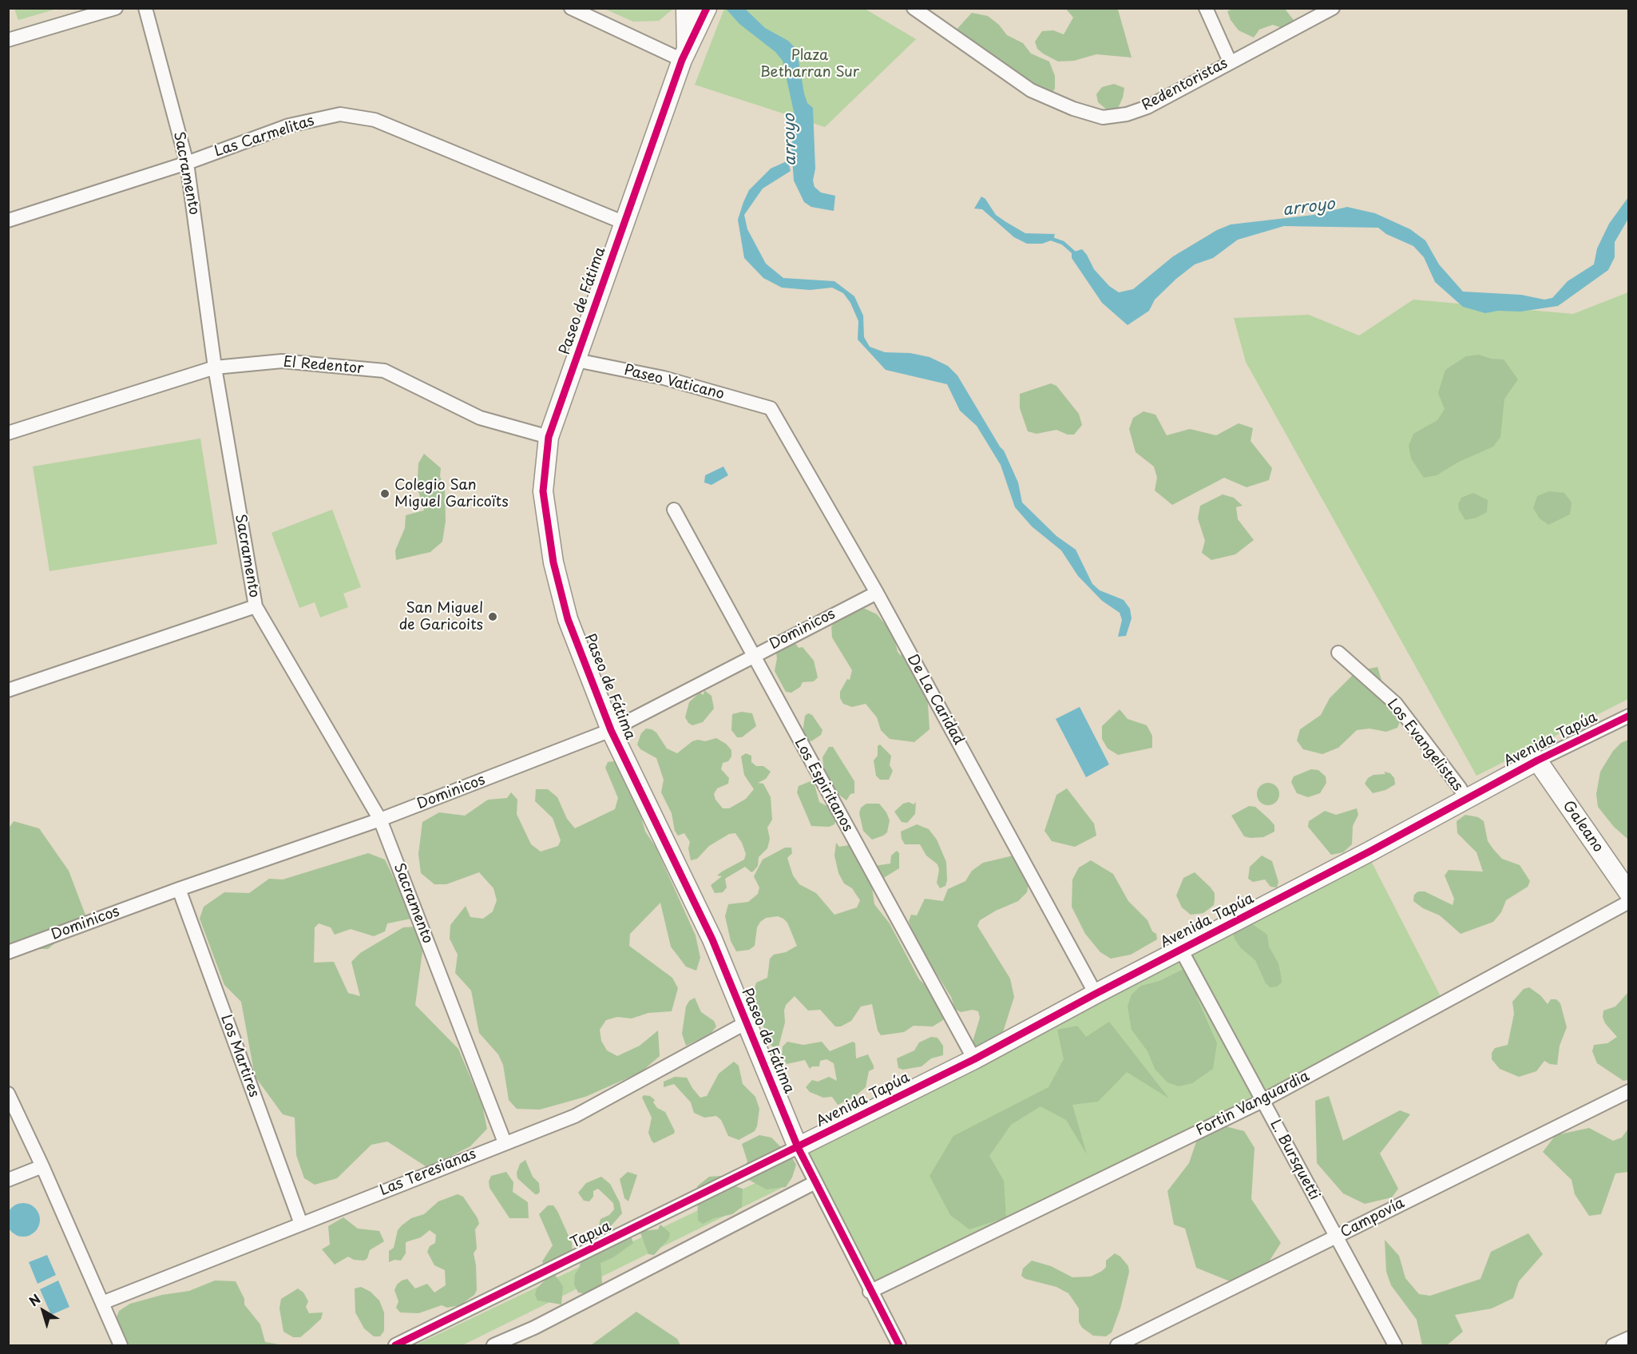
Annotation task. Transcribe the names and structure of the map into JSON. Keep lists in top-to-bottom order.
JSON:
{
  "streets": {
    "street": [
      "Redentoristas",
      "Las Carmelitas",
      "Sacramento",
      "Paseo de Fátima",
      "El Redentor",
      "Paseo Vaticano",
      "Dominicos",
      "De La Caridad",
      "Avenida Tapúa",
      "Los Evangelistas",
      "Los Espiritanos",
      "Galeano",
      "Los Martires",
      "Fortin Vanguardia",
      "L. Bursquetti",
      "Las Teresianas",
      "Campovía",
      "Tapua"
    ]
  },
  "crossings": [
    ["Las Carmelitas", "Sacramento"],
    ["Las Carmelitas", "Paseo de Fátima"],
    ["Sacramento", "El Redentor"],
    ["Sacramento", "Dominicos"],
    ["Sacramento", "Las Teresianas"],
    ["Paseo de Fátima", "El Redentor"],
    ["Paseo de Fátima", "Paseo Vaticano"],
    ["Paseo de Fátima", "Dominicos"],
    ["Paseo de Fátima", "Avenida Tapúa"],
    ["Paseo de Fátima", "Fortin Vanguardia"],
    ["Paseo de Fátima", "Las Teresianas"],
    ["Paseo de Fátima", "Tapua"],
    ["Paseo Vaticano", "De La Caridad"],
    ["Dominicos", "De La Caridad"],
    ["Dominicos", "Los Espiritanos"],
    ["Dominicos", "Los Martires"],
    ["De La Caridad", "Avenida Tapúa"],
    ["Avenida Tapúa", "Los Evangelistas"],
    ["Avenida Tapúa", "Los Espiritanos"],
    ["Avenida Tapúa", "Galeano"],
    ["Avenida Tapúa", "L. Bursquetti"],
    ["Avenida Tapúa", "Tapua"],
    ["Los Martires", "Las Teresianas"],
    ["Fortin Vanguardia", "L. Bursquetti"],
    ["L. Bursquetti", "Campovía"]
  ],
  "water": ["arroyo"],
  "parks": ["Plaza Betharran Sur"],
  "places": ["Colegio San Miguel Garicoïts", "San Miguel de Garicoits"],
  "north": "top left"
}
